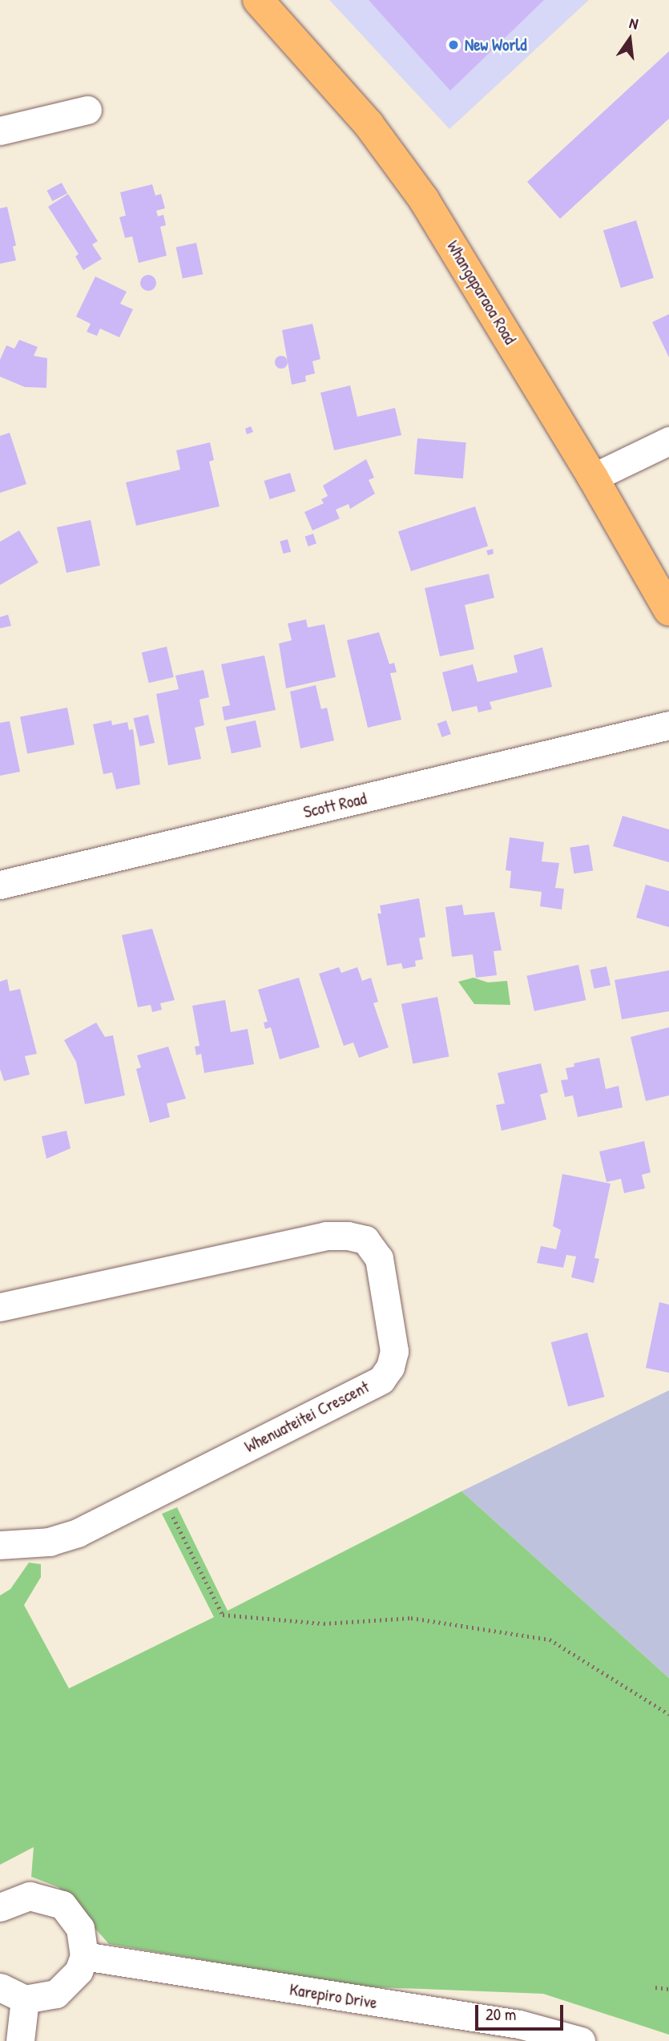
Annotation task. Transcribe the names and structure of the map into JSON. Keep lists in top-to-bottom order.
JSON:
{
  "streets": {
    "main road": ["Whangaparaoa Road"],
    "street": ["Scott Road", "Whenuateitei Crescent", "Karepiro Drive"]
  },
  "places": ["New World"],
  "scale_bar": "20 m",
  "north": "top"
}
